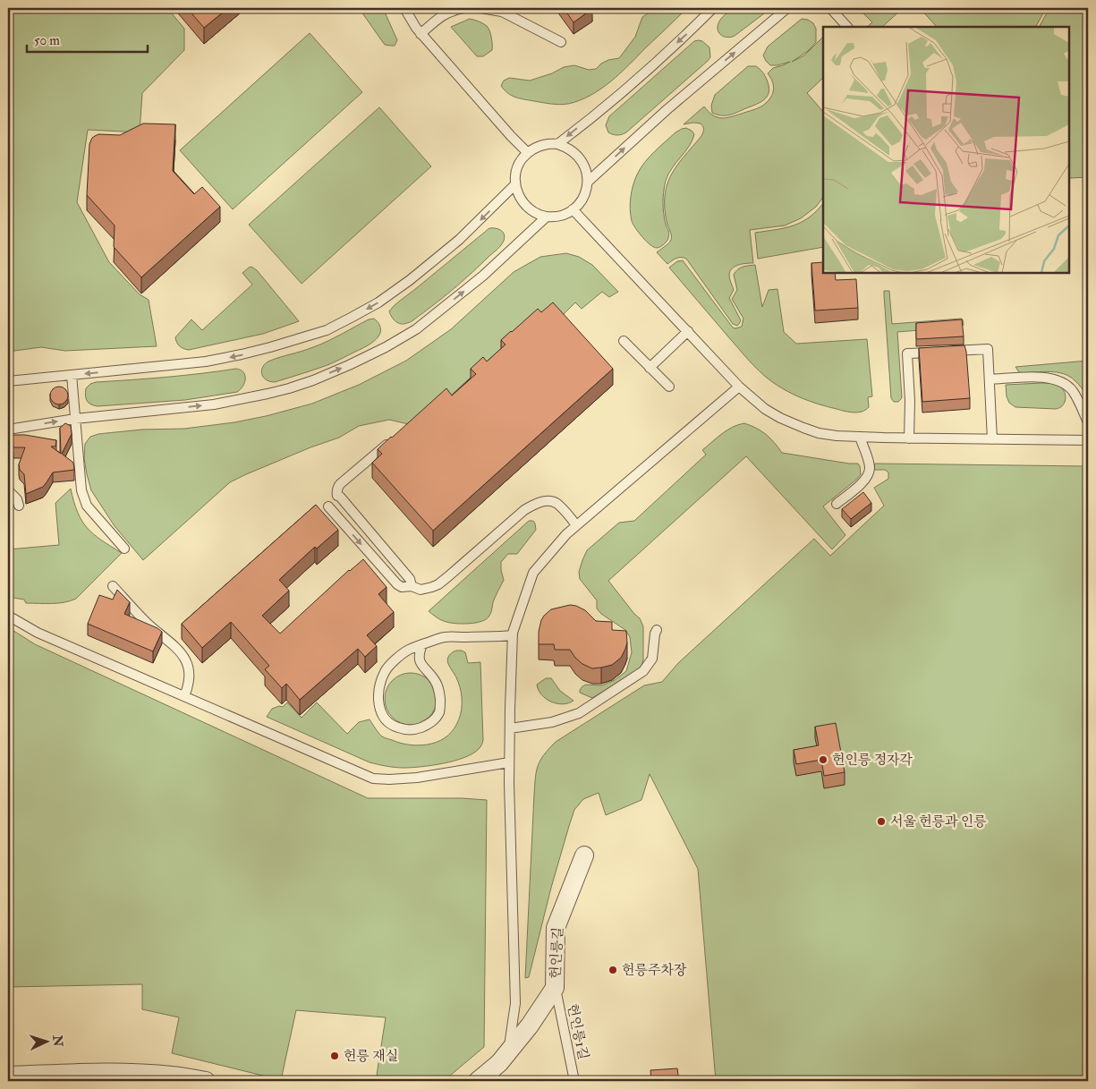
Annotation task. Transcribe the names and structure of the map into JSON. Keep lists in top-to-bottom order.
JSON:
{
  "streets": {
    "street": ["헌인릉길"],
    "lane": ["헌인릉1길"]
  },
  "crossings": [
    ["헌인릉길", "헌인릉1길"]
  ],
  "places": [
    "헌인릉 정자각",
    "서울 헌릉과 인릉",
    "헌릉주차장",
    "헌릉 재실"
  ],
  "scale_bar": "50 m",
  "north": "right"
}
